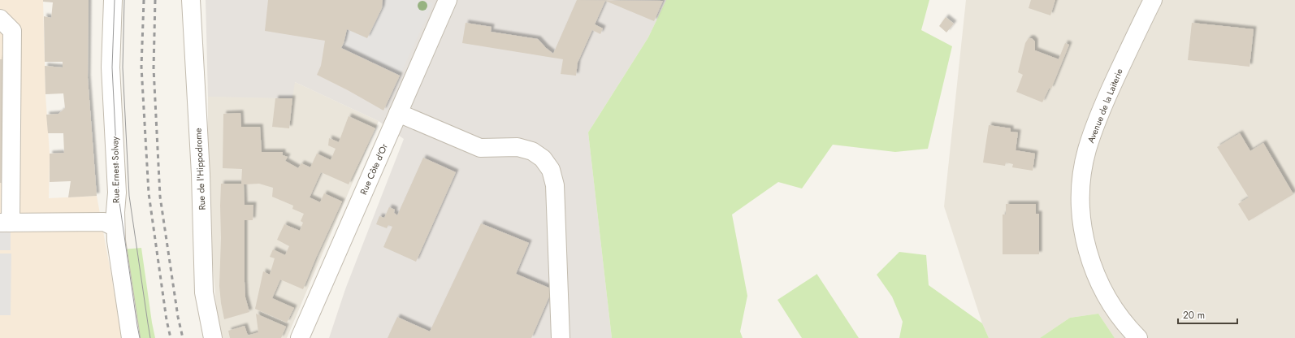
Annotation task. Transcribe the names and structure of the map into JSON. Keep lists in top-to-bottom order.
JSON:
{
  "streets": {
    "street": [
      "Avenue de la Laiterie",
      "Rue de l'Hippodrome",
      "Rue Côte d'Or",
      "Rue Ernest Solvay"
    ]
  },
  "scale_bar": "20 m"
}
